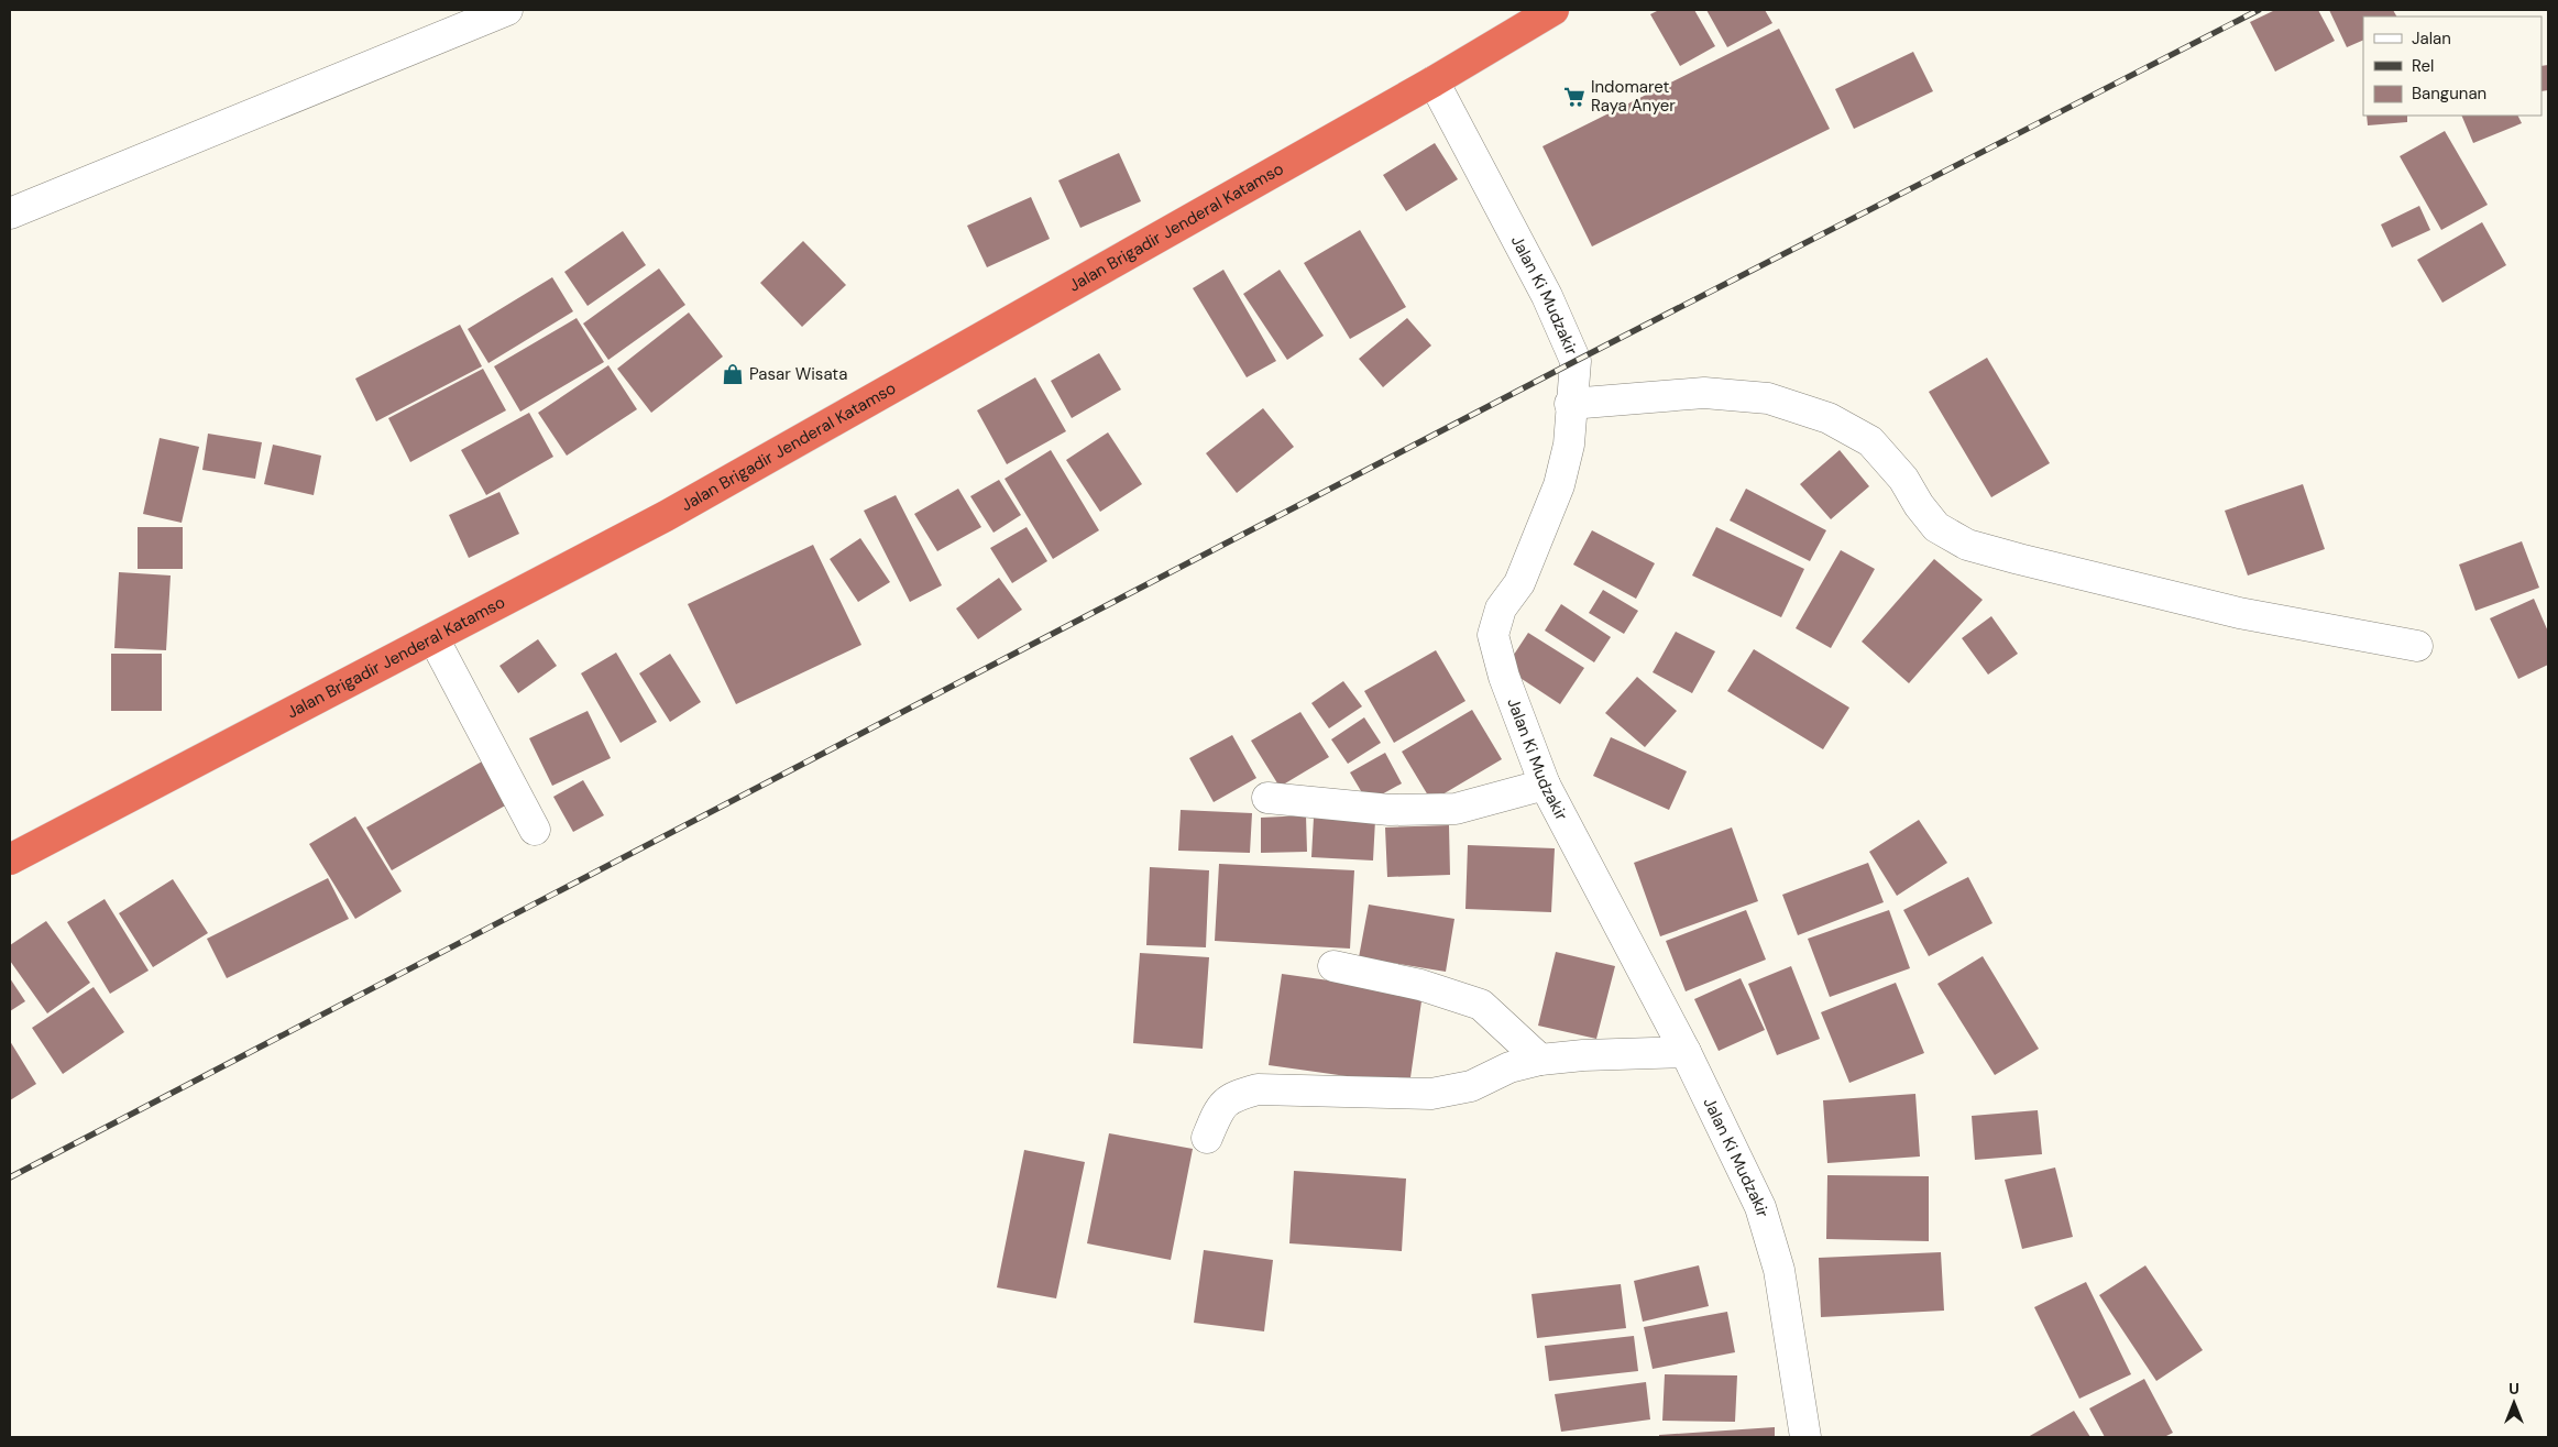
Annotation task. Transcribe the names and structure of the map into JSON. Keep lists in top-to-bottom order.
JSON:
{
  "streets": {
    "highway": ["Jalan Brigadir Jenderal Katamso"],
    "street": ["Jalan Ki Mudzakir"]
  },
  "crossings": [
    ["Jalan Brigadir Jenderal Katamso", "Jalan Ki Mudzakir"]
  ],
  "places": {
    "supermarket": ["Indomaret Raya Anyer"],
    "shop": ["Pasar Wisata"]
  },
  "legend": ["Jalan", "Rel", "Bangunan"],
  "north": "top"
}
